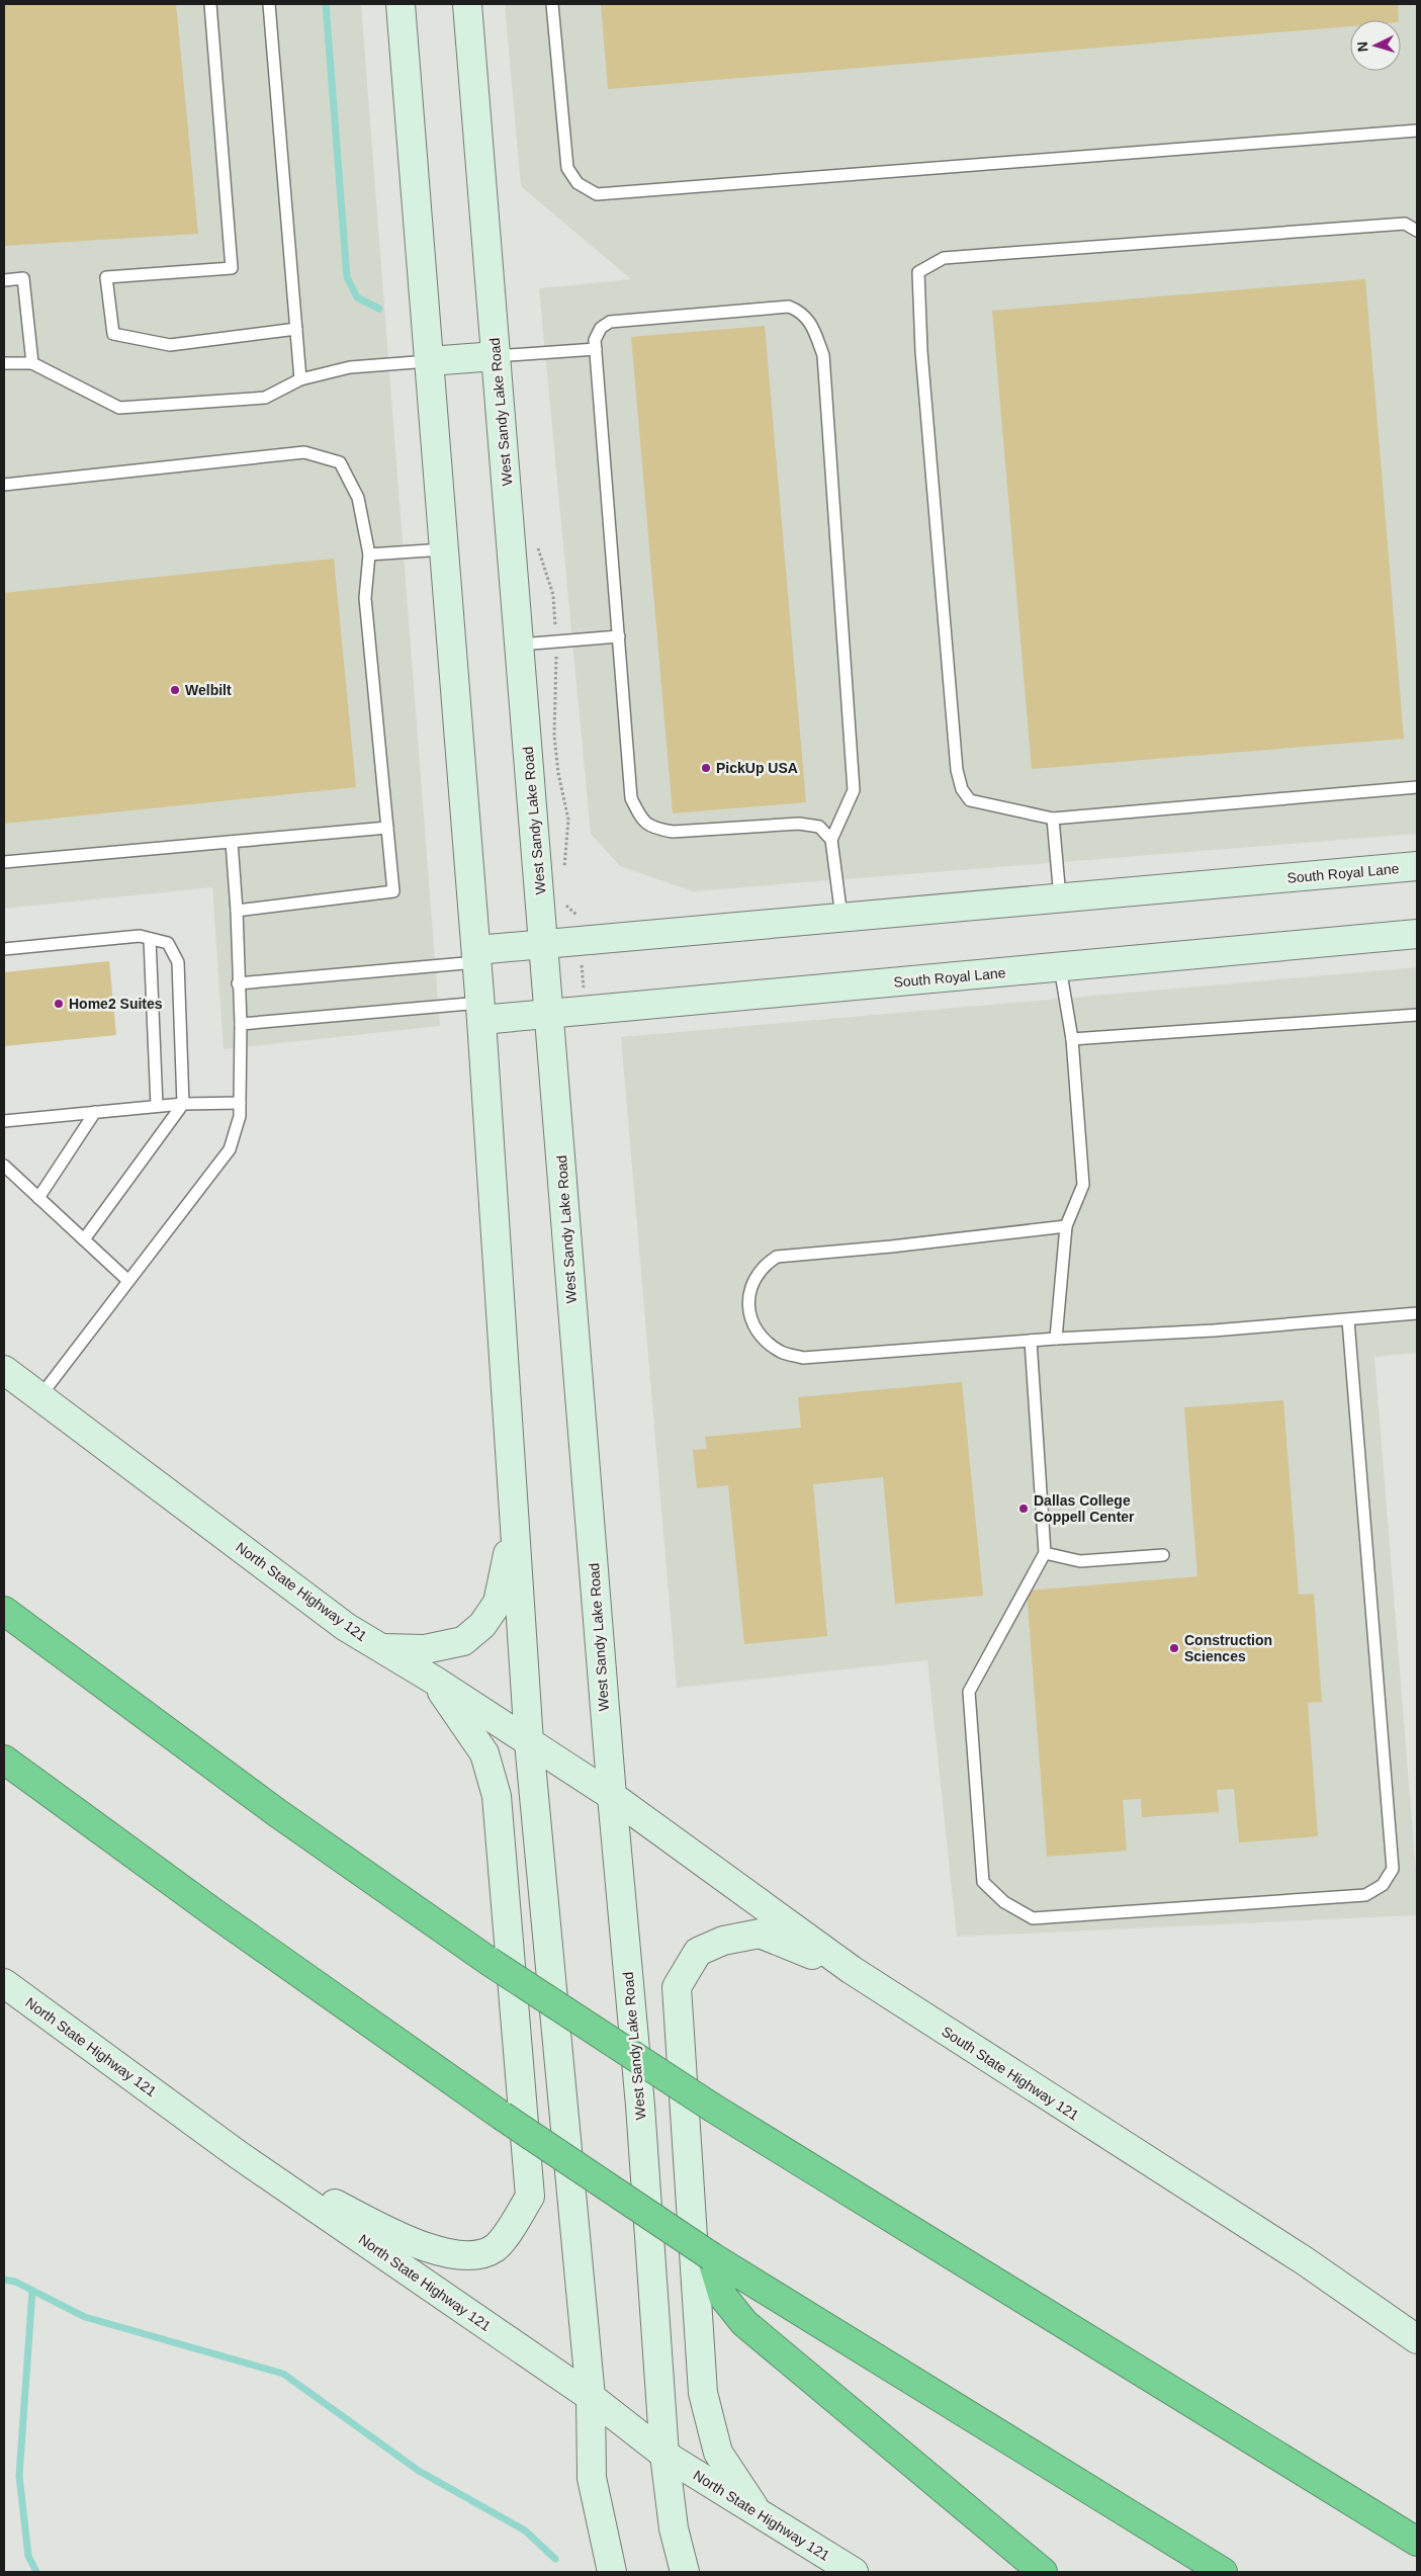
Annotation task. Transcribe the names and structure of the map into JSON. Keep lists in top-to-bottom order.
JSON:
{
  "streets": {
    "main road": [
      "West Sandy Lake Road",
      "South Royal Lane",
      "North State Highway 121",
      "South State Highway 121"
    ]
  },
  "crossings": [
    ["West Sandy Lake Road", "South Royal Lane"],
    ["West Sandy Lake Road", "North State Highway 121"],
    ["West Sandy Lake Road", "South State Highway 121"],
    ["North State Highway 121", "South State Highway 121"]
  ],
  "places": [
    "Welbilt",
    "PickUp USA",
    "Home2 Suites",
    "Dallas College Coppell Center",
    "Construction Sciences"
  ],
  "north": "left"
}
